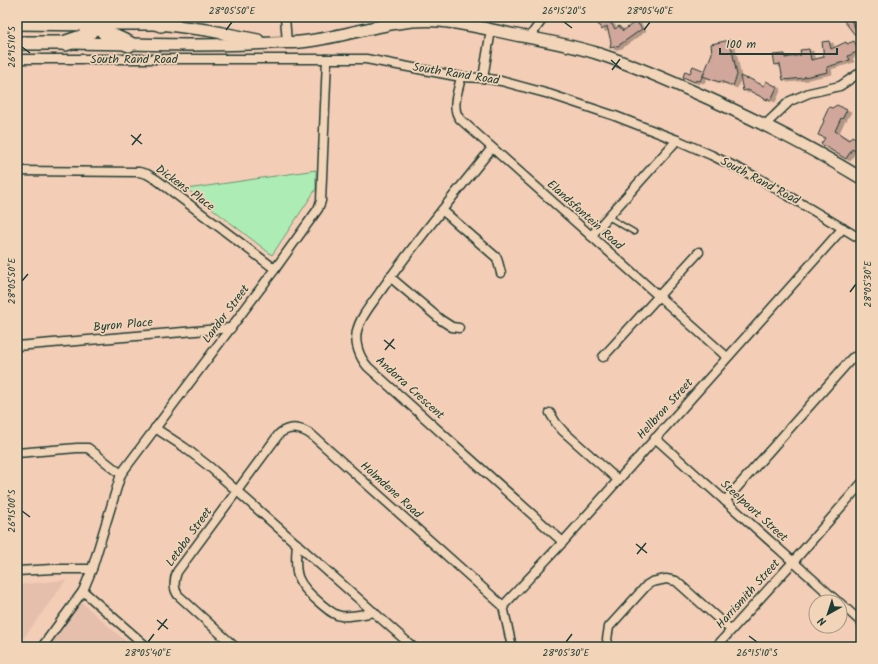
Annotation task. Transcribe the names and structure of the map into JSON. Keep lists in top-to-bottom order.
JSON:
{
  "streets": {
    "main road": ["South Rand Road"],
    "street": [
      "Dickens Place",
      "Elandsfontein Road",
      "Landor Street",
      "Byron Place",
      "Andorra Crescent",
      "Hellbron Street",
      "Holmdene Road",
      "Steelpoort Street",
      "Letaba Street",
      "Harrismith Street"
    ]
  },
  "crossings": [
    ["South Rand Road", "Elandsfontein Road"],
    ["South Rand Road", "Landor Street"],
    ["South Rand Road", "Hellbron Street"],
    ["Dickens Place", "Landor Street"],
    ["Elandsfontein Road", "Andorra Crescent"],
    ["Elandsfontein Road", "Hellbron Street"],
    ["Landor Street", "Byron Place"],
    ["Andorra Crescent", "Hellbron Street"],
    ["Hellbron Street", "Holmdene Road"],
    ["Hellbron Street", "Steelpoort Street"],
    ["Holmdene Road", "Letaba Street"],
    ["Steelpoort Street", "Harrismith Street"]
  ],
  "scale_bar": "100 m",
  "north": "bottom left",
  "coordinates": [
    "28°05'50\"E",
    "26°15'20\"S",
    "28°05'40\"E",
    "26°15'10\"S",
    "28°05'30\"E",
    "26°15'00\"S"
  ]
}
